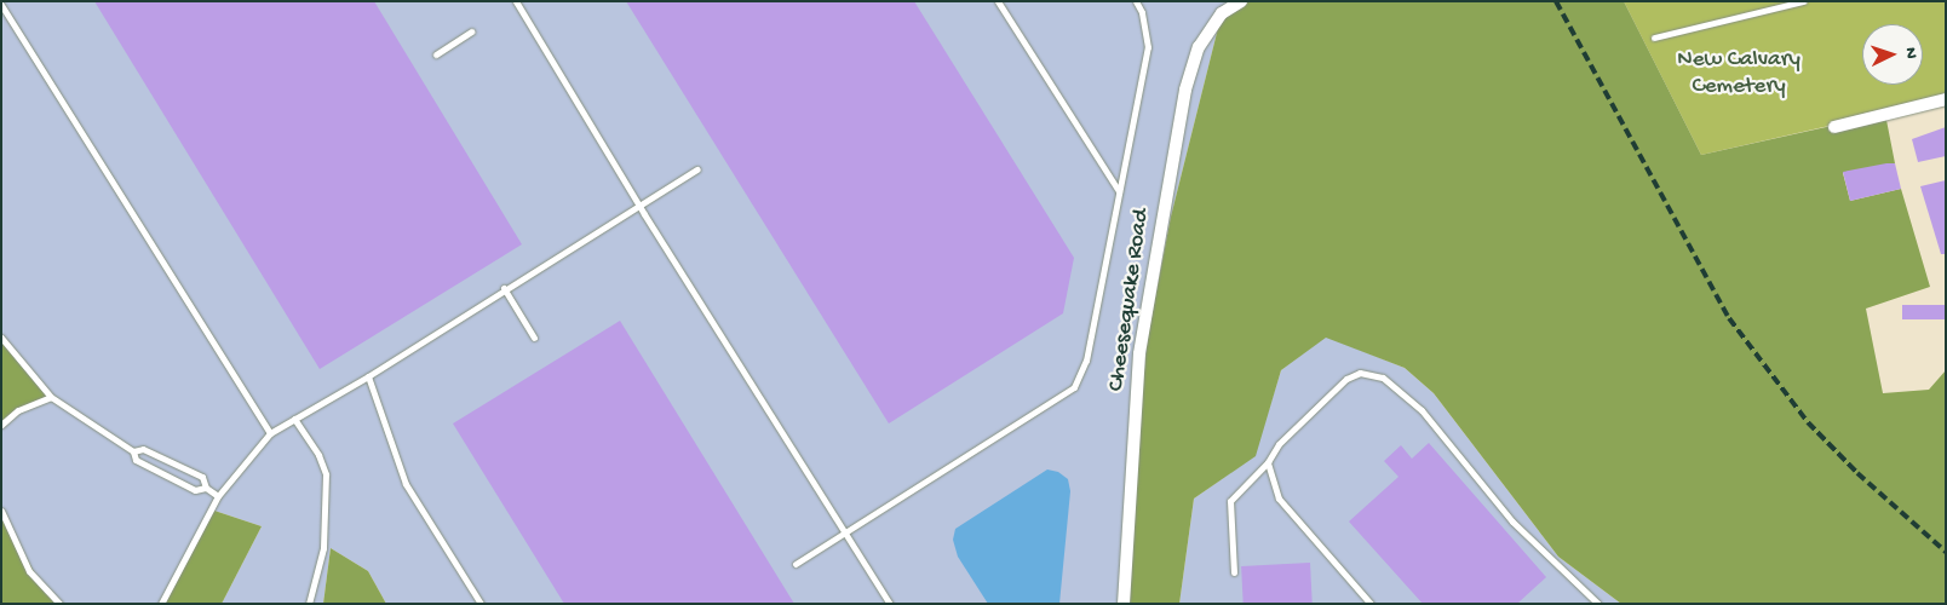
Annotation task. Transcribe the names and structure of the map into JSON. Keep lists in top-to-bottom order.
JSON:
{
  "streets": {
    "street": ["Cheesequake Road"]
  },
  "parks": ["New Calvary Cemetery"],
  "north": "right"
}
